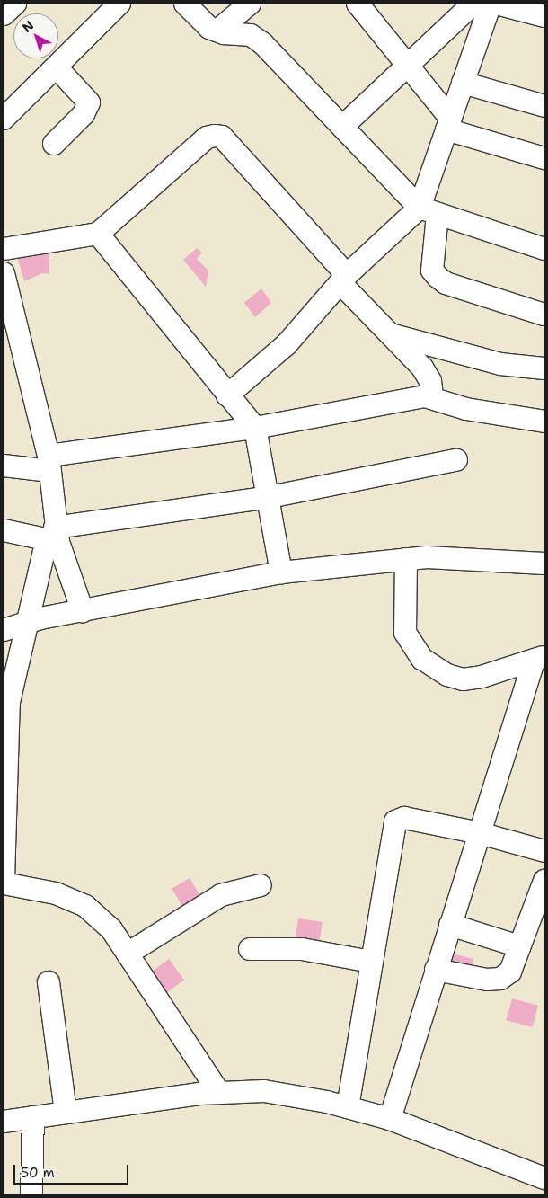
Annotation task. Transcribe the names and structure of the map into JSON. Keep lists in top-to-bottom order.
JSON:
{
  "scale_bar": "50 m",
  "north": "top left"
}
